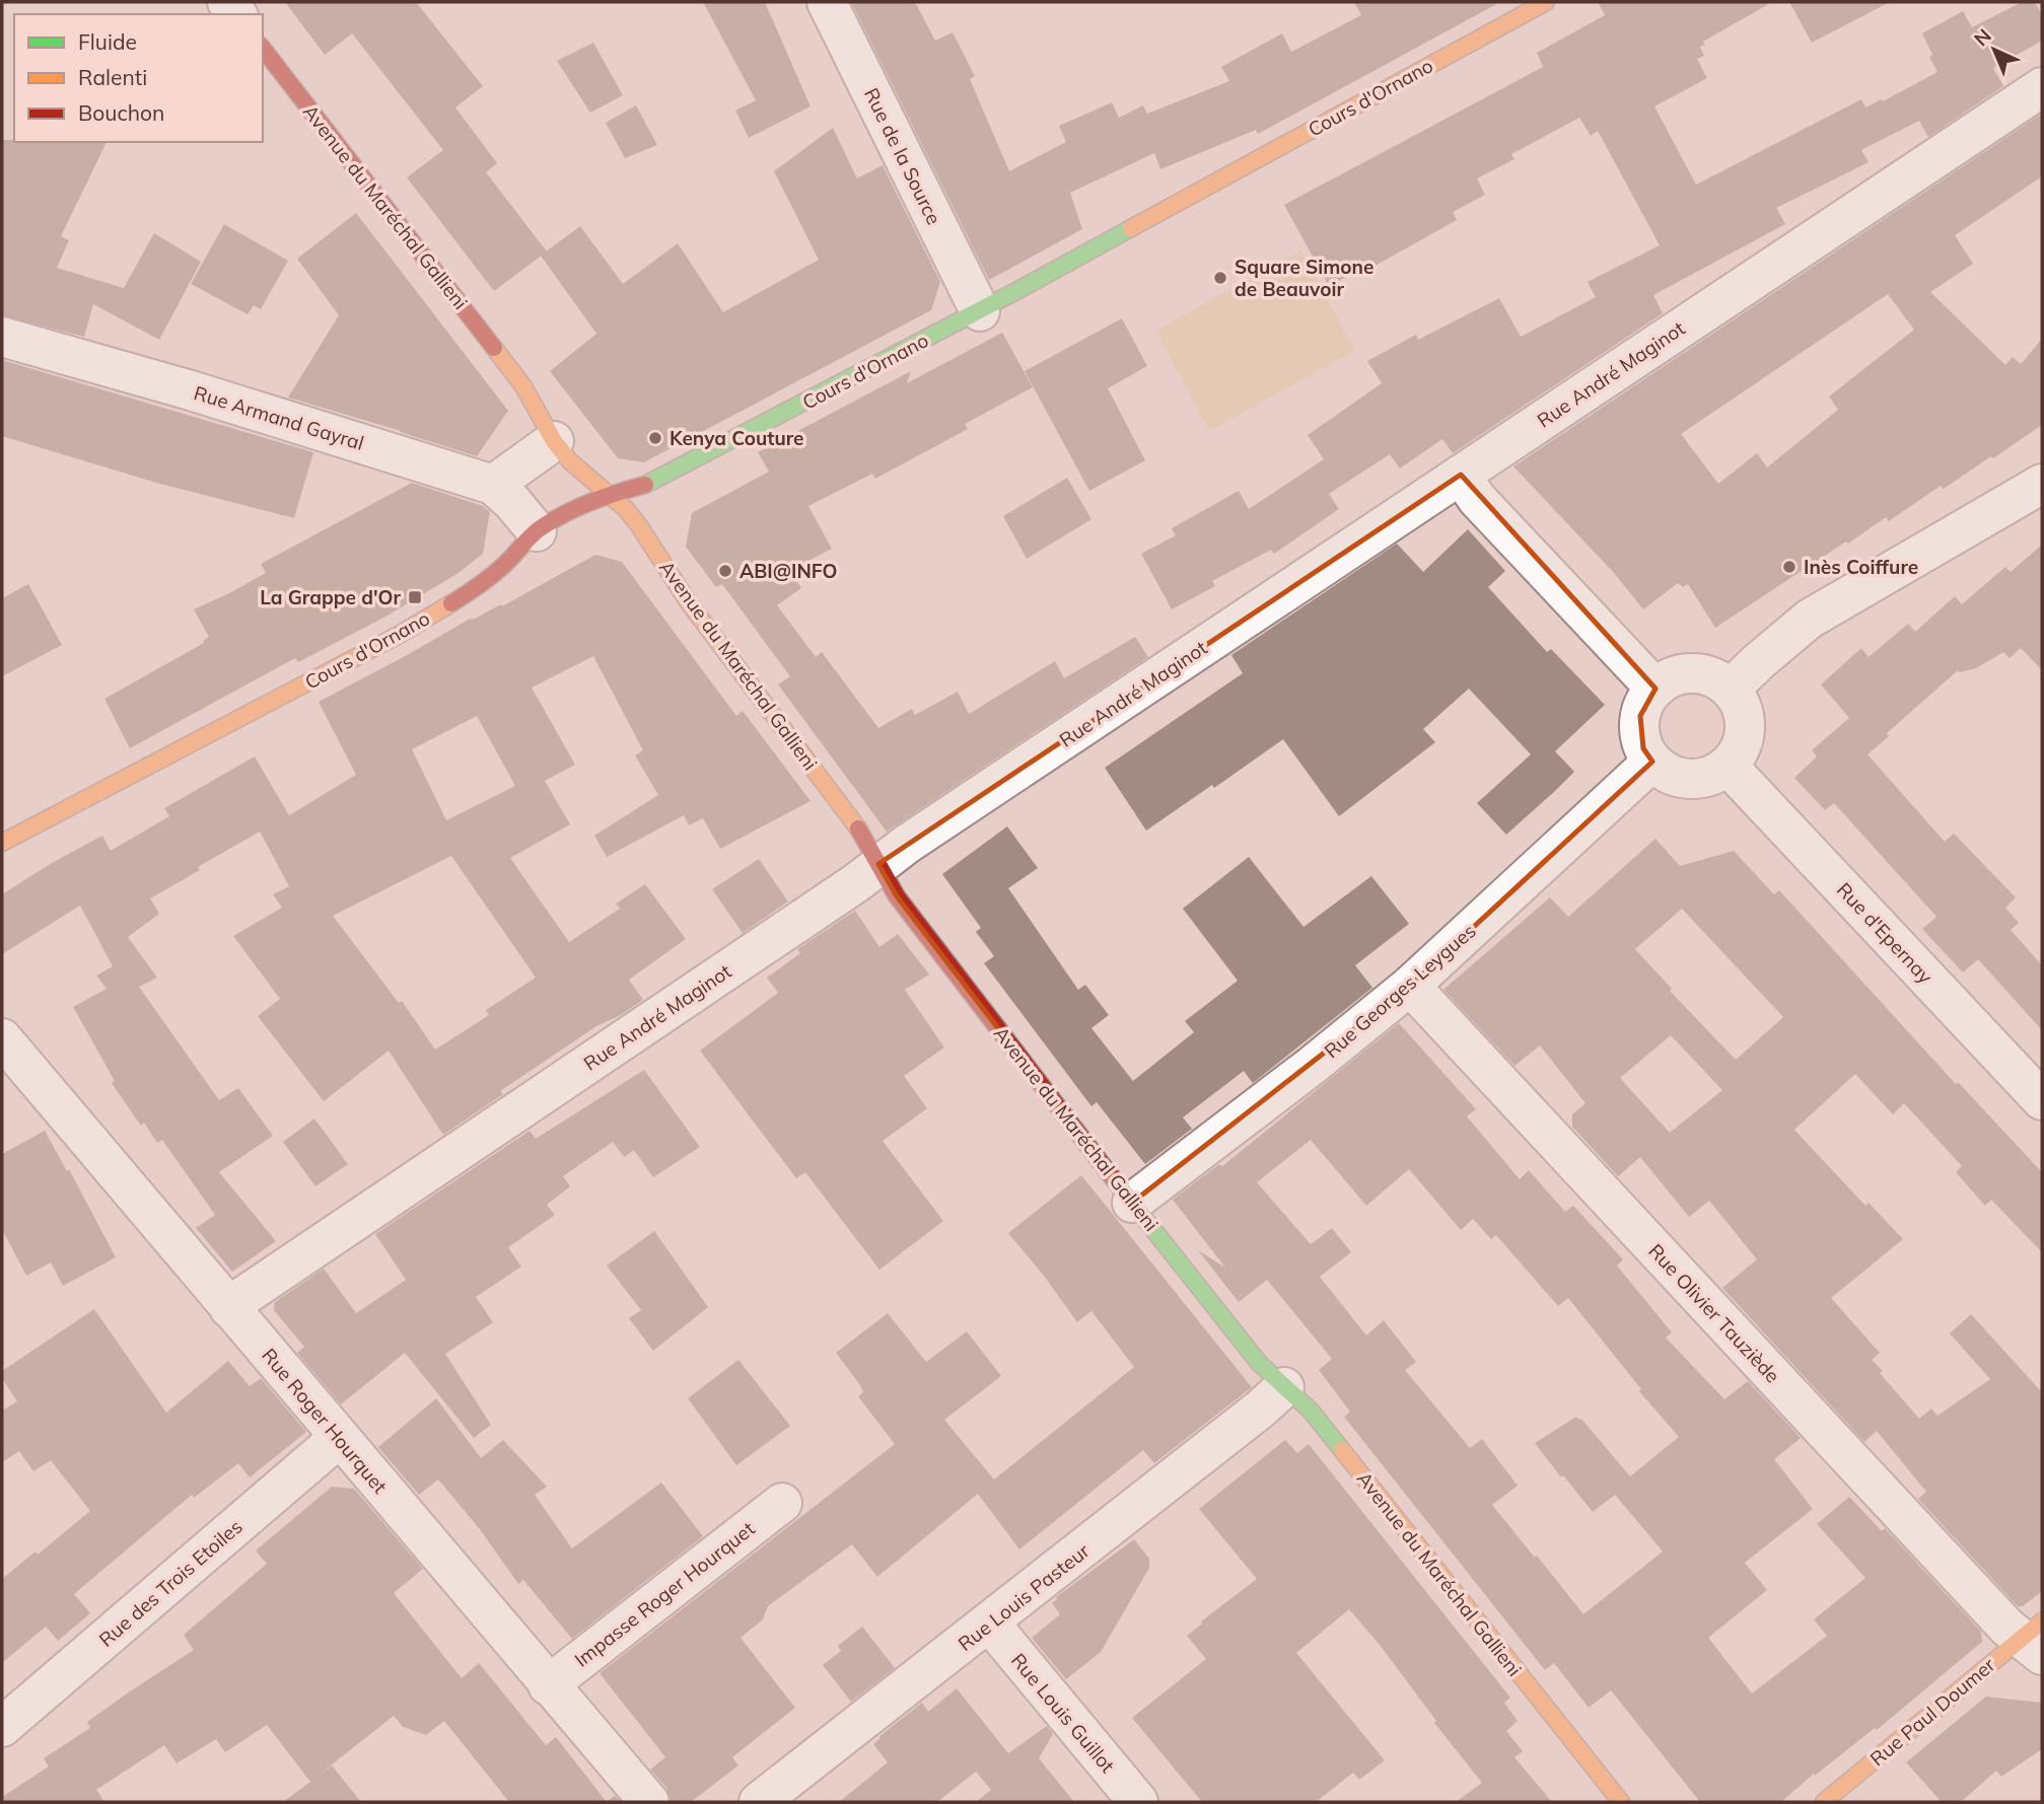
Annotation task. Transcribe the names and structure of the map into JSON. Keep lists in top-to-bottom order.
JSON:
{
  "streets": {
    "street": [
      "Cours d'Ornano",
      "Rue de la Source",
      "Avenue du Maréchal Gallieni",
      "Rue André Maginot",
      "Rue Armand Gayral",
      "Rue d'Epernay",
      "Rue Georges Leygues",
      "Rue Olivier Tauziède",
      "Rue Roger Hourquet",
      "Rue des Trois Etoiles",
      "Impasse Roger Hourquet",
      "Rue Louis Pasteur",
      "Rue Paul Doumer",
      "Rue Louis Guillot"
    ]
  },
  "crossings": [
    ["Cours d'Ornano", "Rue de la Source"],
    ["Cours d'Ornano", "Avenue du Maréchal Gallieni"],
    ["Cours d'Ornano", "Rue Armand Gayral"],
    ["Avenue du Maréchal Gallieni", "Rue André Maginot"],
    ["Avenue du Maréchal Gallieni", "Rue Georges Leygues"],
    ["Avenue du Maréchal Gallieni", "Rue Louis Pasteur"],
    ["Rue André Maginot", "Rue Roger Hourquet"],
    ["Rue d'Epernay", "Rue Georges Leygues"],
    ["Rue Georges Leygues", "Rue Olivier Tauziède"],
    ["Rue Olivier Tauziède", "Rue Paul Doumer"],
    ["Rue Roger Hourquet", "Rue des Trois Etoiles"],
    ["Rue Roger Hourquet", "Impasse Roger Hourquet"],
    ["Rue Louis Pasteur", "Rue Louis Guillot"]
  ],
  "places": {
    "other": [
      "Square Simone de Beauvoir",
      "Kenya Couture",
      "Inès Coiffure",
      "ABI@INFO"
    ],
    "transit": ["La Grappe d'Or"]
  },
  "legend": ["Fluide", "Ralenti", "Bouchon"],
  "north": "top left"
}
